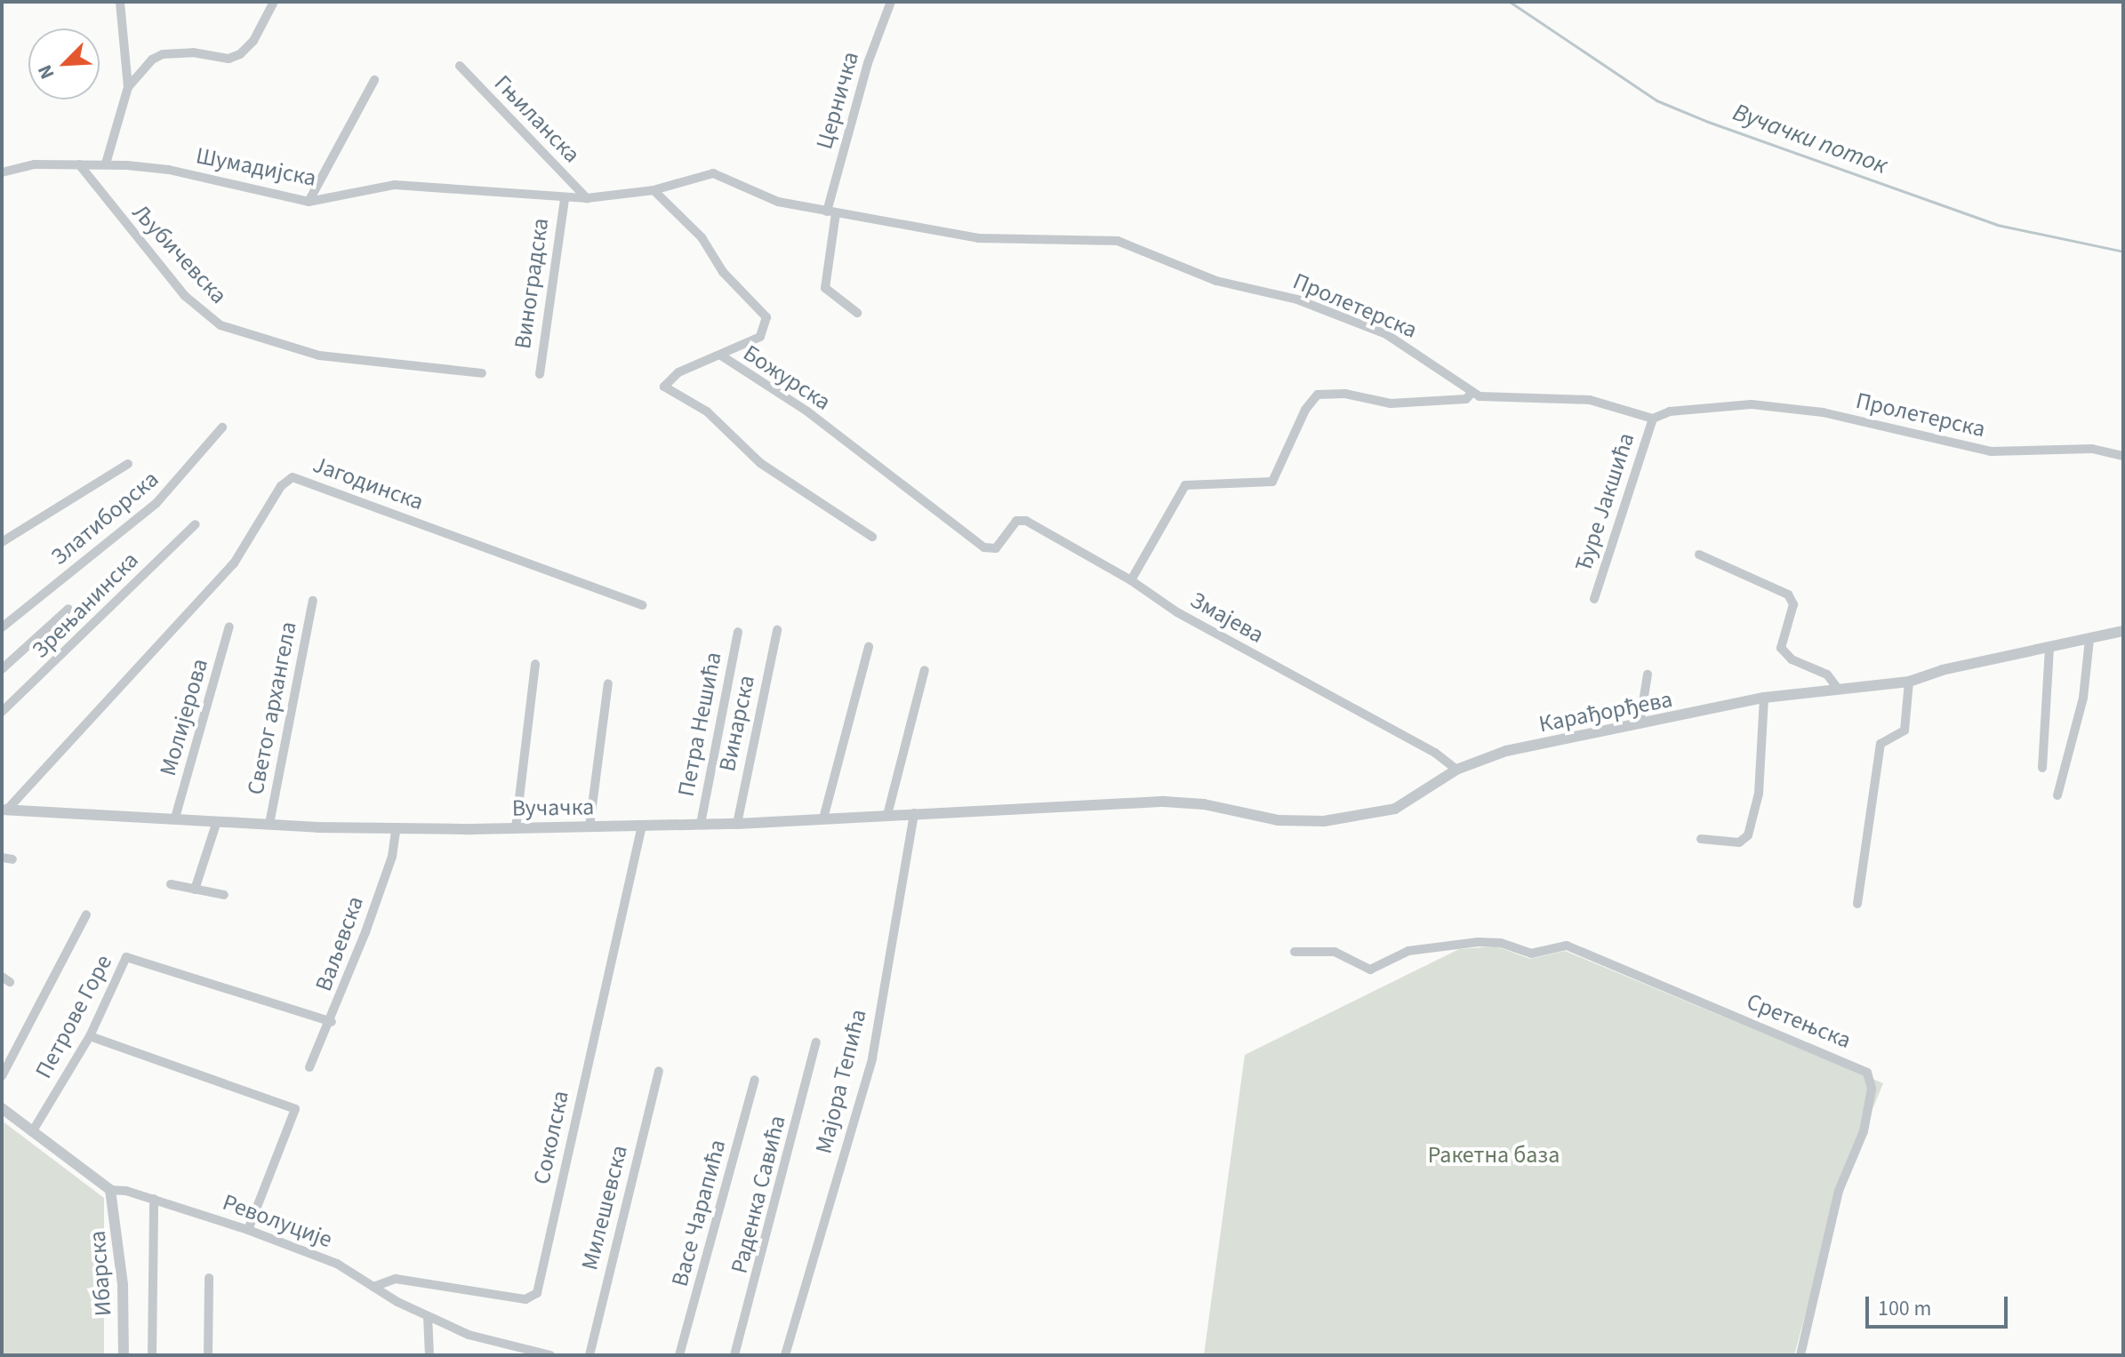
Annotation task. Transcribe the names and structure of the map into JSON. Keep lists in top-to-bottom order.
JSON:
{
  "streets": {
    "street": [
      "Церничка",
      "Гњиланска",
      "Шумадијска",
      "Љубичевска",
      "Виноградска",
      "Пролетерска",
      "Божурска",
      "Јагодинска",
      "Ђуре Јакшића",
      "Златиборска",
      "Зрењанинска",
      "Змајева",
      "Светог архангела",
      "Карађорђева",
      "Молијерова",
      "Винарска",
      "Петра Нешића",
      "Вучачка",
      "Ваљевска",
      "Петрове Горе",
      "Сретењска",
      "Мајора Тепића",
      "Соколска",
      "Раденка Савића",
      "Милешевска",
      "Васе Чарапића",
      "Револуције",
      "Ибарска"
    ]
  },
  "crossings": [
    ["Церничка", "Пролетерска"],
    ["Гњиланска", "Шумадијска"],
    ["Гњиланска", "Пролетерска"],
    ["Шумадијска", "Љубичевска"],
    ["Шумадијска", "Виноградска"],
    ["Шумадијска", "Пролетерска"],
    ["Пролетерска", "Ђуре Јакшића"],
    ["Божурска", "Змајева"],
    ["Јагодинска", "Вучачка"],
    ["Змајева", "Карађорђева"],
    ["Светог архангела", "Вучачка"],
    ["Карађорђева", "Вучачка"],
    ["Молијерова", "Вучачка"],
    ["Винарска", "Вучачка"],
    ["Петра Нешића", "Вучачка"],
    ["Вучачка", "Ваљевска"],
    ["Вучачка", "Мајора Тепића"],
    ["Вучачка", "Соколска"],
    ["Ваљевска", "Петрове Горе"],
    ["Петрове Горе", "Револуције"],
    ["Соколска", "Револуције"],
    ["Револуције", "Ибарска"]
  ],
  "water": ["Вучачки поток"],
  "parks": ["Ракетна база"],
  "scale_bar": "100 m",
  "north": "bottom left"
}
